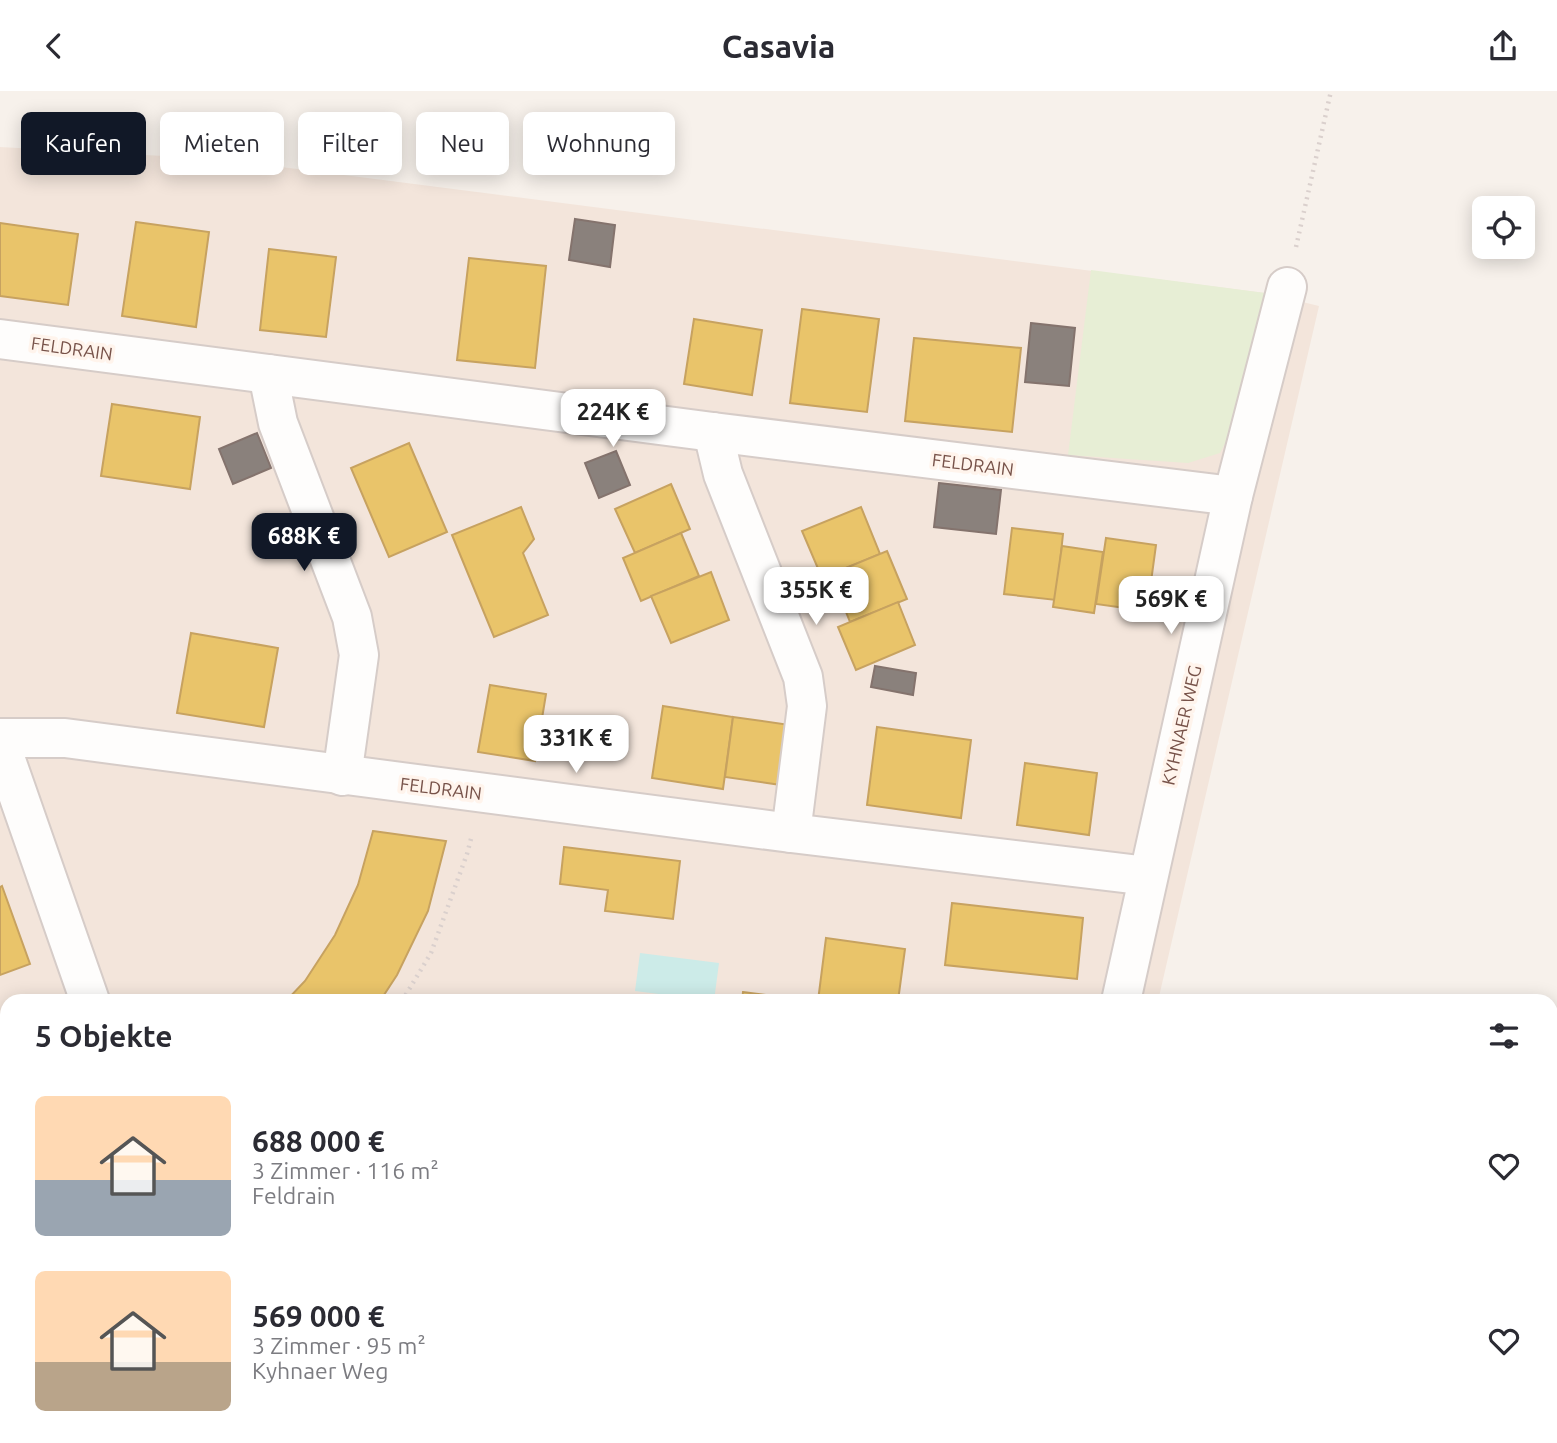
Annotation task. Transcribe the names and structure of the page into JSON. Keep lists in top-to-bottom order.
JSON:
{
  "streets": {
    "street": ["FELDRAIN", "KYHNAER WEG"]
  },
  "crossings": [
    ["FELDRAIN", "KYHNAER WEG"]
  ],
  "page": {
    "header": "Casavia",
    "chip": [
      "Kaufen",
      "Mieten",
      "Filter",
      "Neu",
      "Wohnung"
    ],
    "price": [
      "224K €",
      "688K €",
      "355K €",
      "569K €",
      "331K €"
    ],
    "heading": "5 Objekte",
    "list": [
      {
        "name": "688 000 €",
        "note": "3 Zimmer · 116 m² · Feldrain"
      },
      {
        "name": "569 000 €",
        "note": "3 Zimmer · 95 m² · Kyhnaer Weg"
      }
    ]
  }
}
